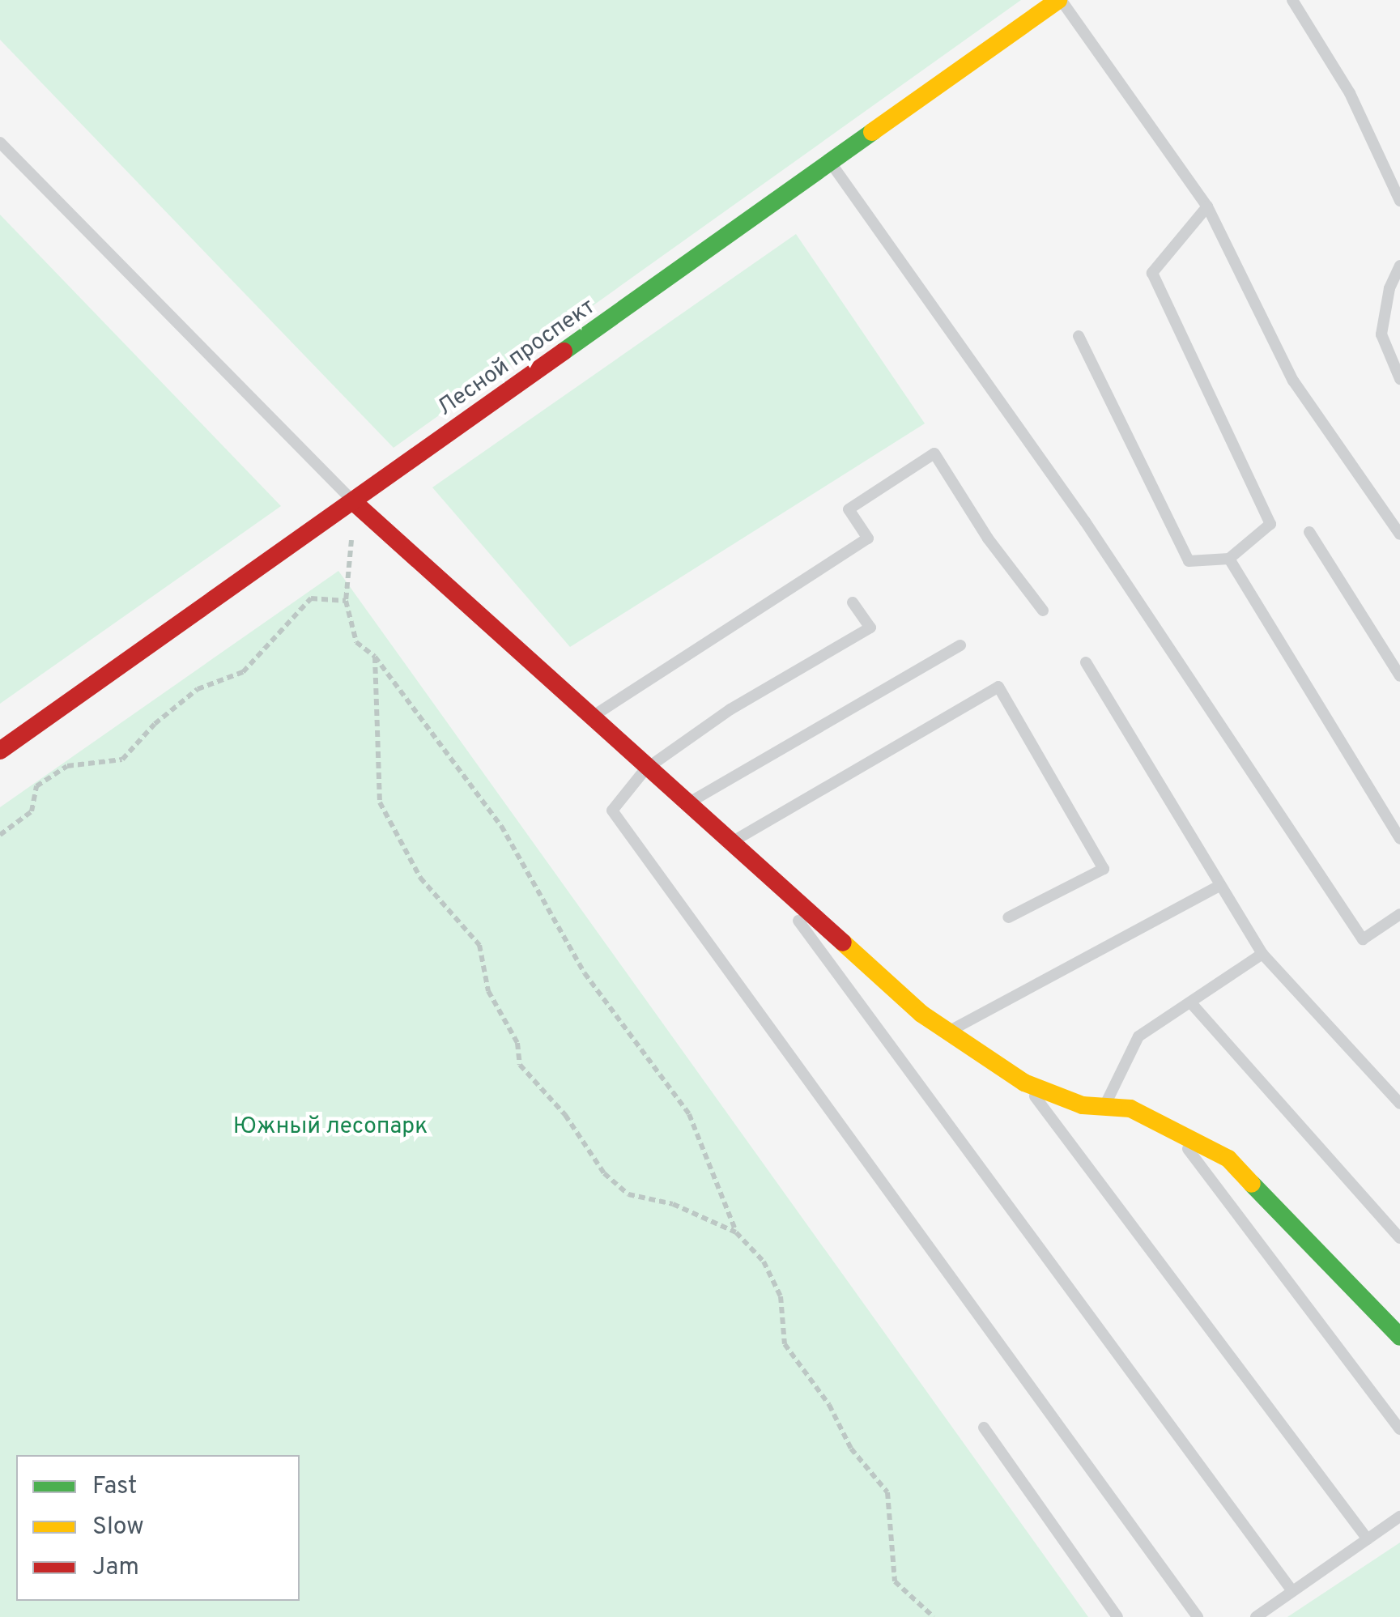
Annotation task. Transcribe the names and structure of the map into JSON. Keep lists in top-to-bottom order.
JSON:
{
  "streets": {
    "street": ["Лесной проспект"]
  },
  "parks": ["Южный лесопарк"],
  "legend": ["Fast", "Slow", "Jam"]
}
